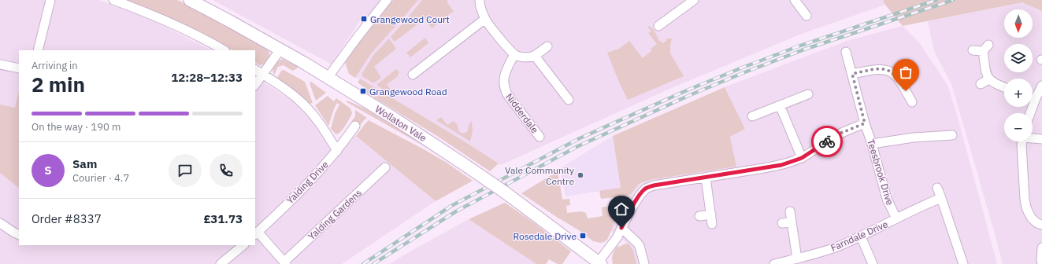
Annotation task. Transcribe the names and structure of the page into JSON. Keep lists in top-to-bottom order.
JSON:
{
  "streets": {
    "street": [
      "Nidderdale",
      "Wollaton Vale",
      "Teesbrook Drive",
      "Yalding Drive",
      "Yalding Gardens",
      "Farndale Drive"
    ]
  },
  "crossings": [
    ["Teesbrook Drive", "Farndale Drive"],
    ["Yalding Drive", "Yalding Gardens"]
  ],
  "places": {
    "transit": ["Grangewood Court", "Grangewood Road", "Rosedale Drive"],
    "other": ["Vale Community Centre"]
  },
  "north": "bottom",
  "page": {
    "map_buttons": ["+", "−"],
    "heading": ["2 min", "Arriving in", "12:28–12:33"],
    "panel": [
      "Sam",
      "Courier · 4.7",
      "Order #8337",
      "£31.73"
    ],
    "bar": "On the way · 190 m",
    "round": "S"
  }
}
